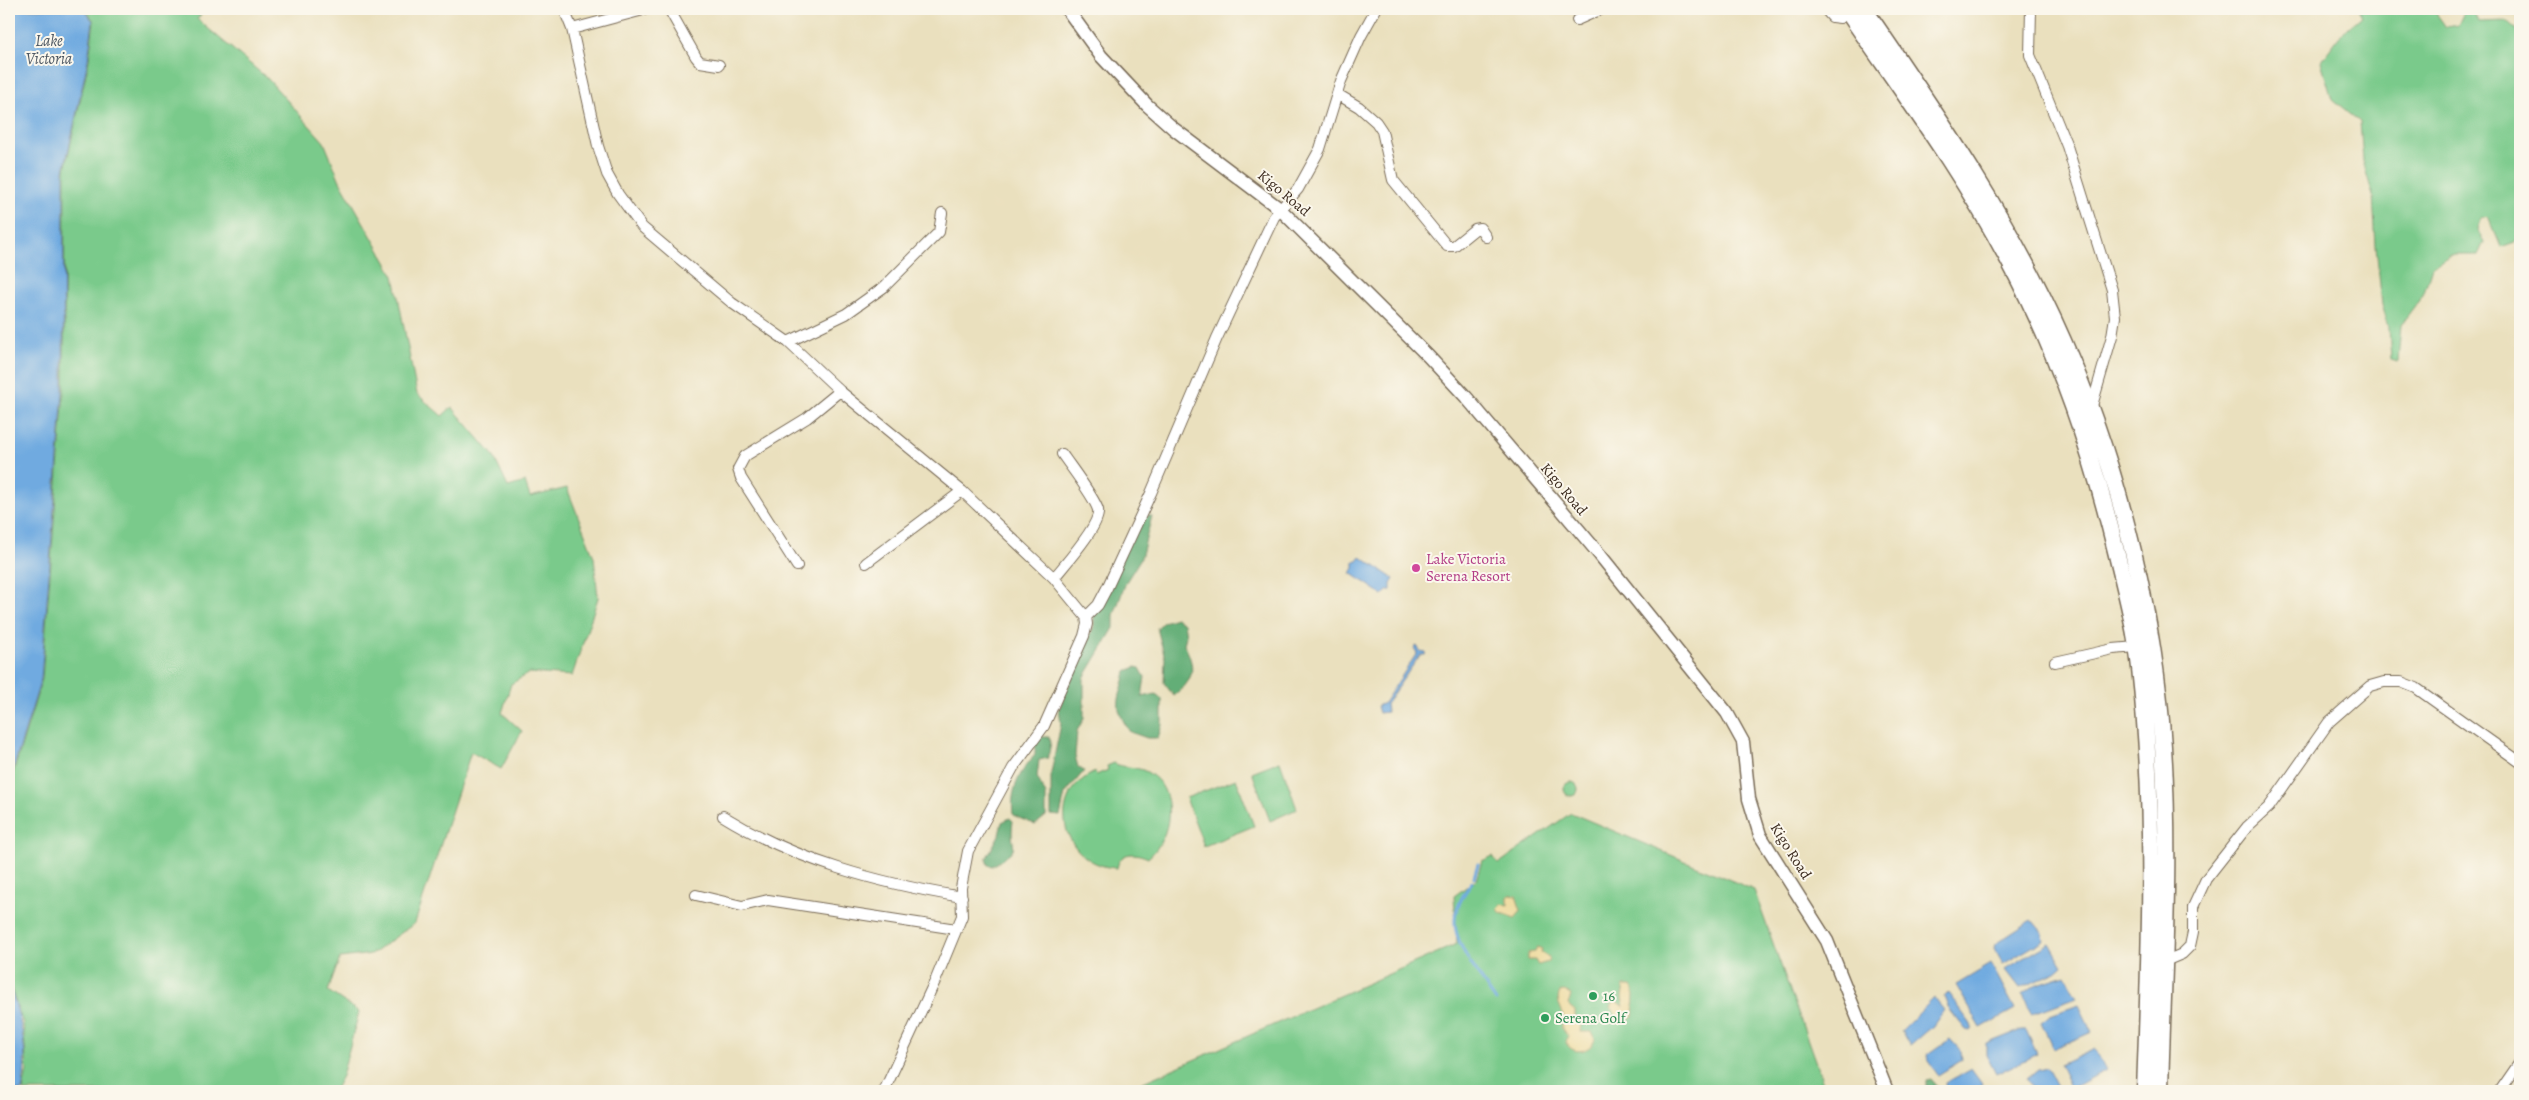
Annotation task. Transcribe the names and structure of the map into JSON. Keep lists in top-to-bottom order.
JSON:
{
  "streets": {
    "street": ["Kigo Road"]
  },
  "water": ["Lake Victoria"],
  "places": ["Lake Victoria Serena Resort", "16", "Serena Golf"]
}
